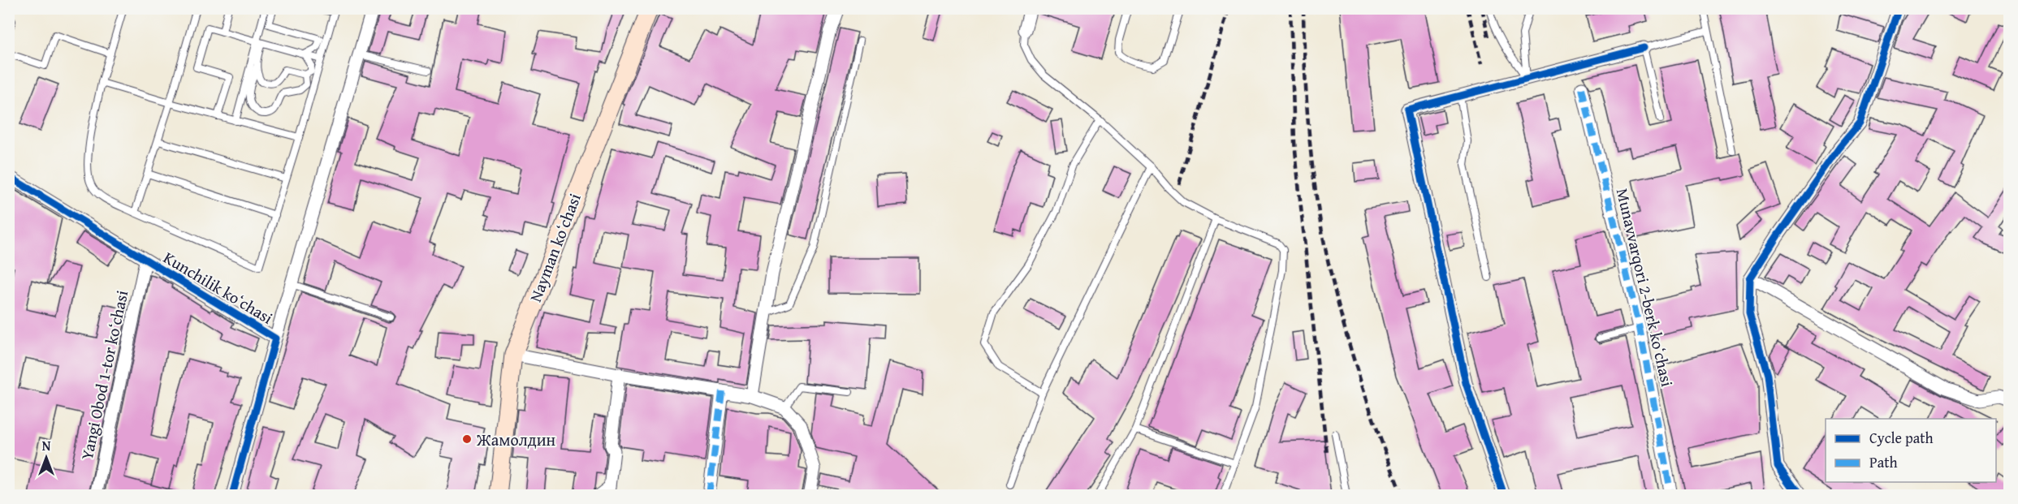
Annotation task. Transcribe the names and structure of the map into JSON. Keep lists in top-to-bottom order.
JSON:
{
  "streets": {
    "main road": ["Nayman koʻchasi"],
    "street": ["Kunchilik koʻchasi", "Munavvarqori 2-berk koʻchasi", "Yangi Obod 1-tor koʻchasi"]
  },
  "crossings": [
    ["Kunchilik koʻchasi", "Yangi Obod 1-tor koʻchasi"]
  ],
  "places": ["Жамолдин"],
  "legend": ["Cycle path", "Path"],
  "north": "top"
}
